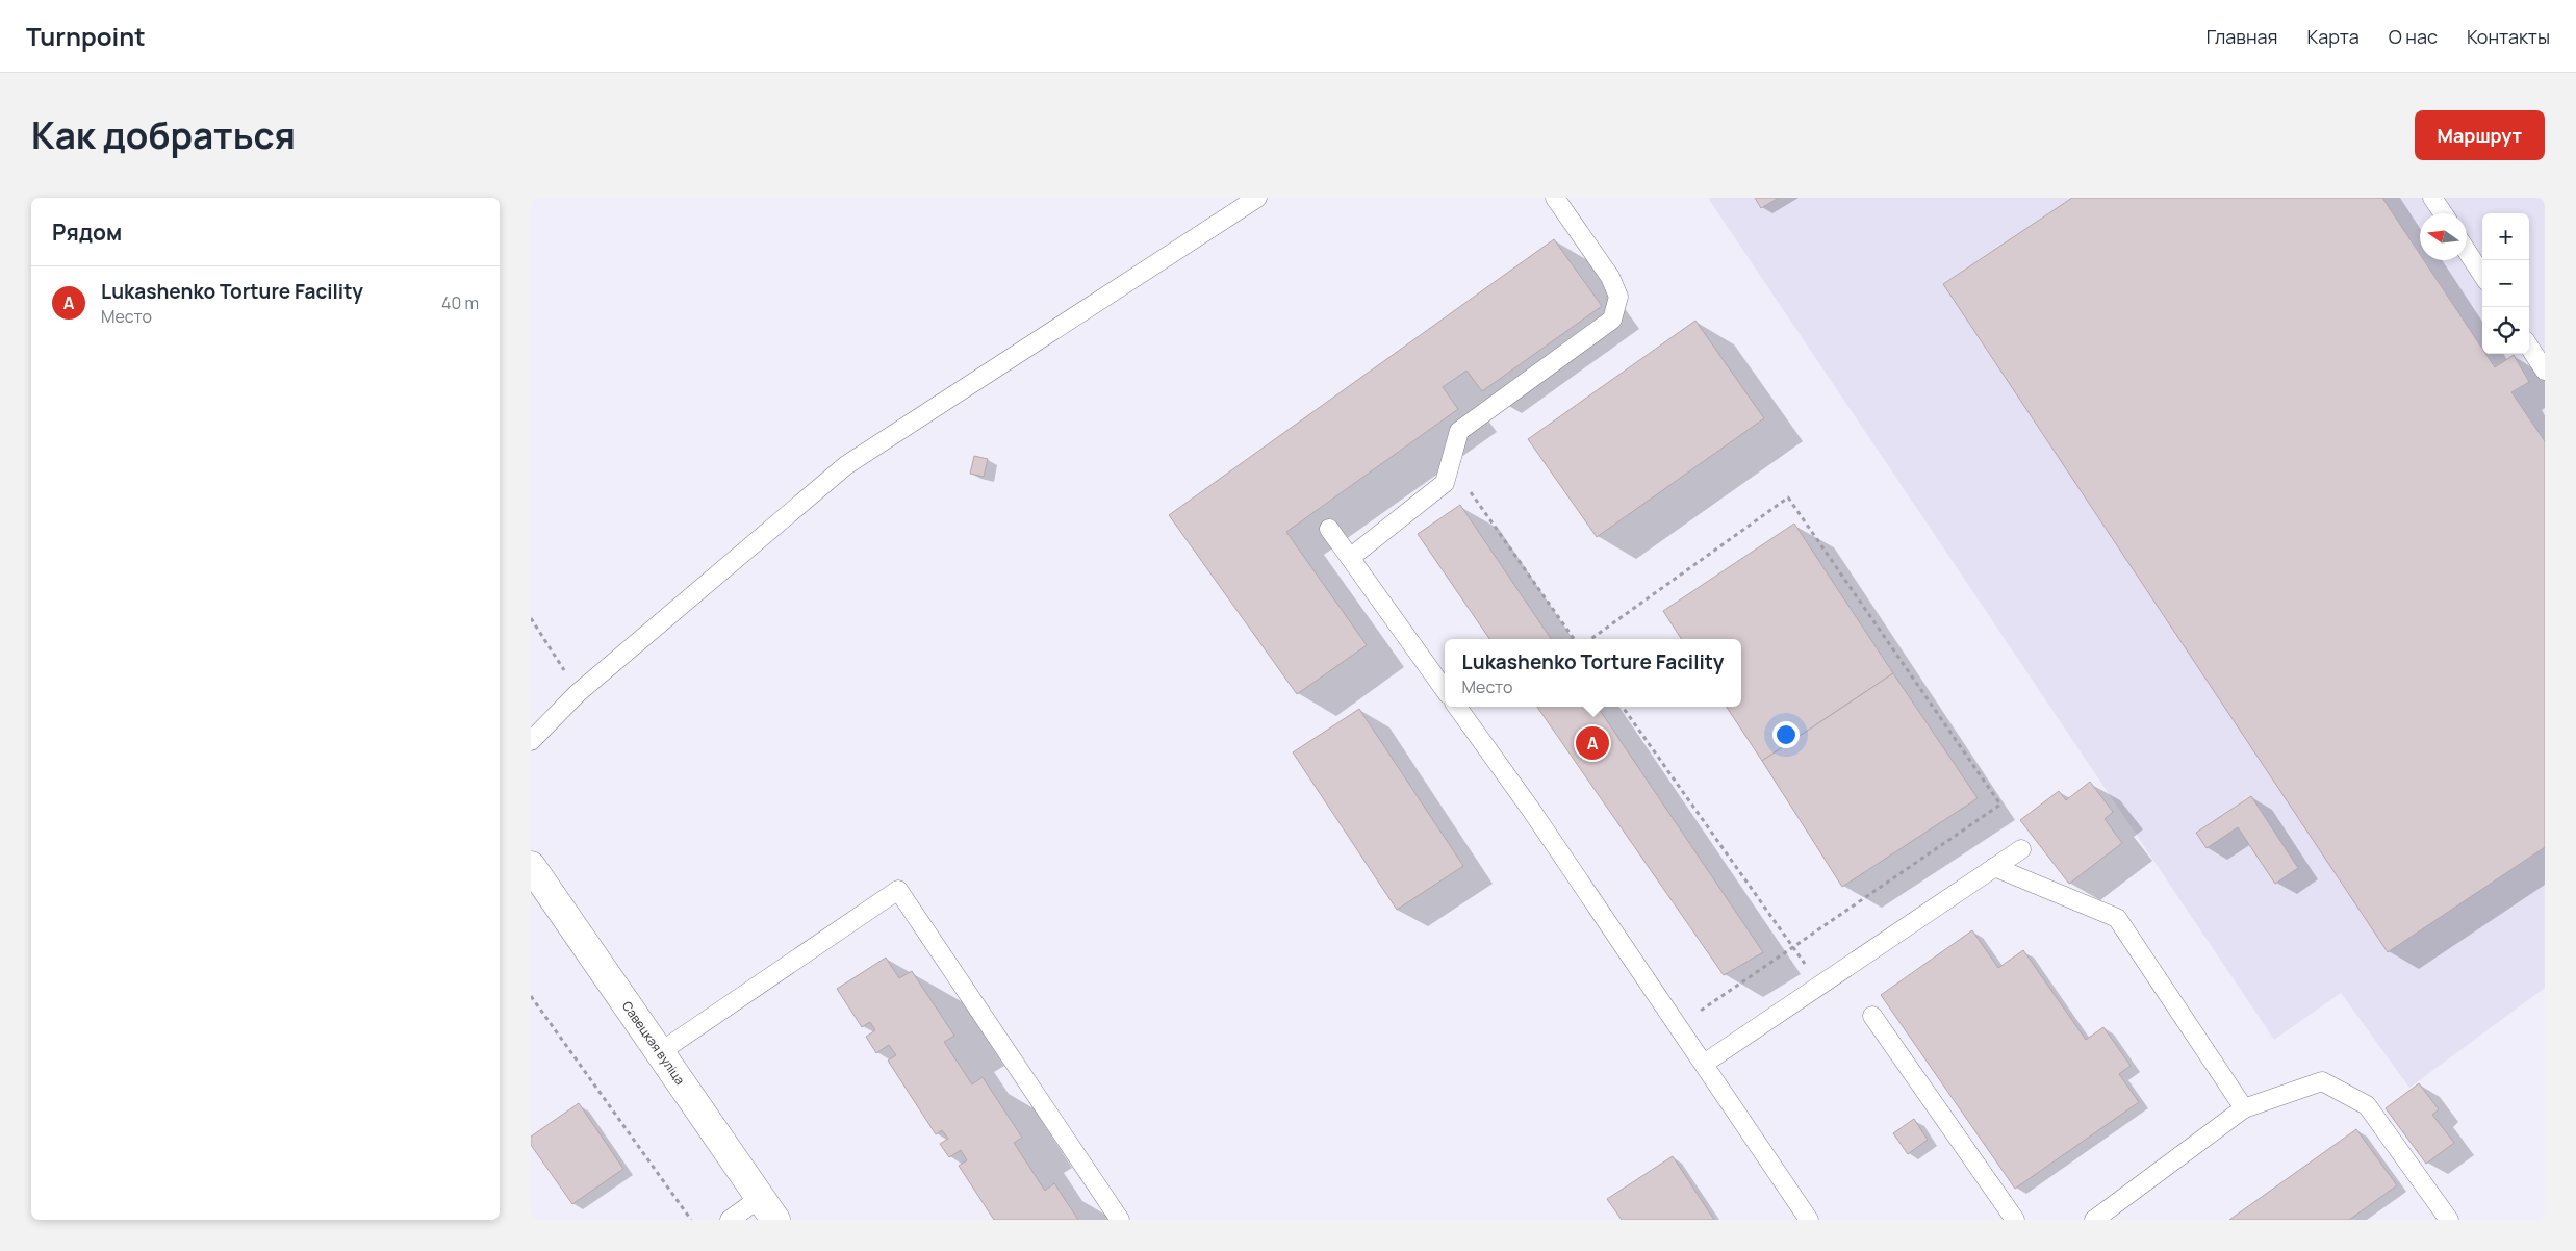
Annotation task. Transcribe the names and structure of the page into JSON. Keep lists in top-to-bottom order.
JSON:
{
  "streets": {
    "street": ["Савецкая вуліца"]
  },
  "north": "left",
  "page": {
    "header": "Turnpoint",
    "nav": [
      "Главная",
      "Карта",
      "О нас",
      "Контакты"
    ],
    "title": "Как добраться",
    "buttons": "Маршрут",
    "heading": "Рядом",
    "map_buttons": ["+", "−"],
    "list": [
      {
        "mark": "A",
        "name": "Lukashenko Torture Facility",
        "note": "Место",
        "value": "40 m"
      }
    ],
    "popup": ["Lukashenko Torture Facility", "Место"],
    "pins": "A"
  }
}
